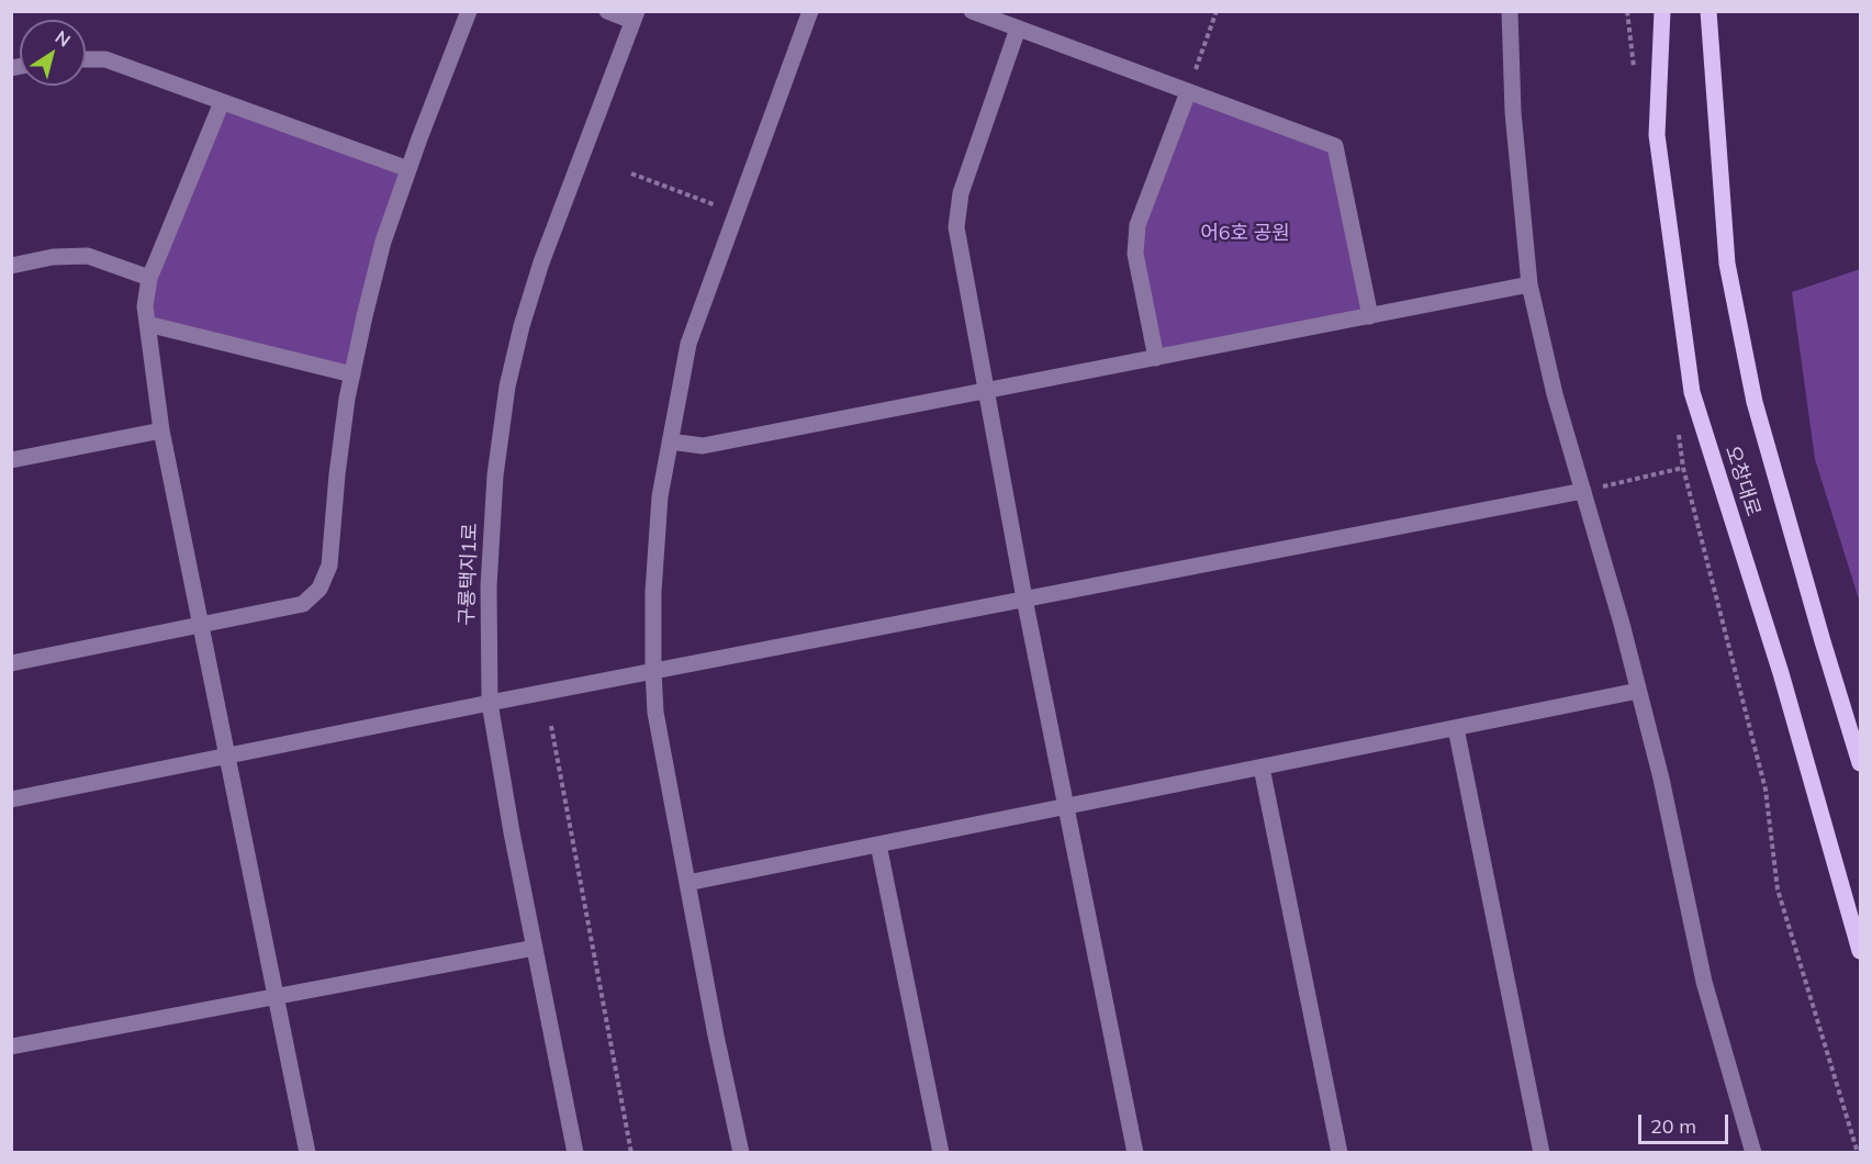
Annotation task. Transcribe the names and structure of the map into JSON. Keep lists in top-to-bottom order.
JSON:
{
  "streets": {
    "main road": ["오창대로"],
    "street": ["구룡택지1로"]
  },
  "parks": ["어6호 공원"],
  "scale_bar": "20 m",
  "north": "top right"
}
